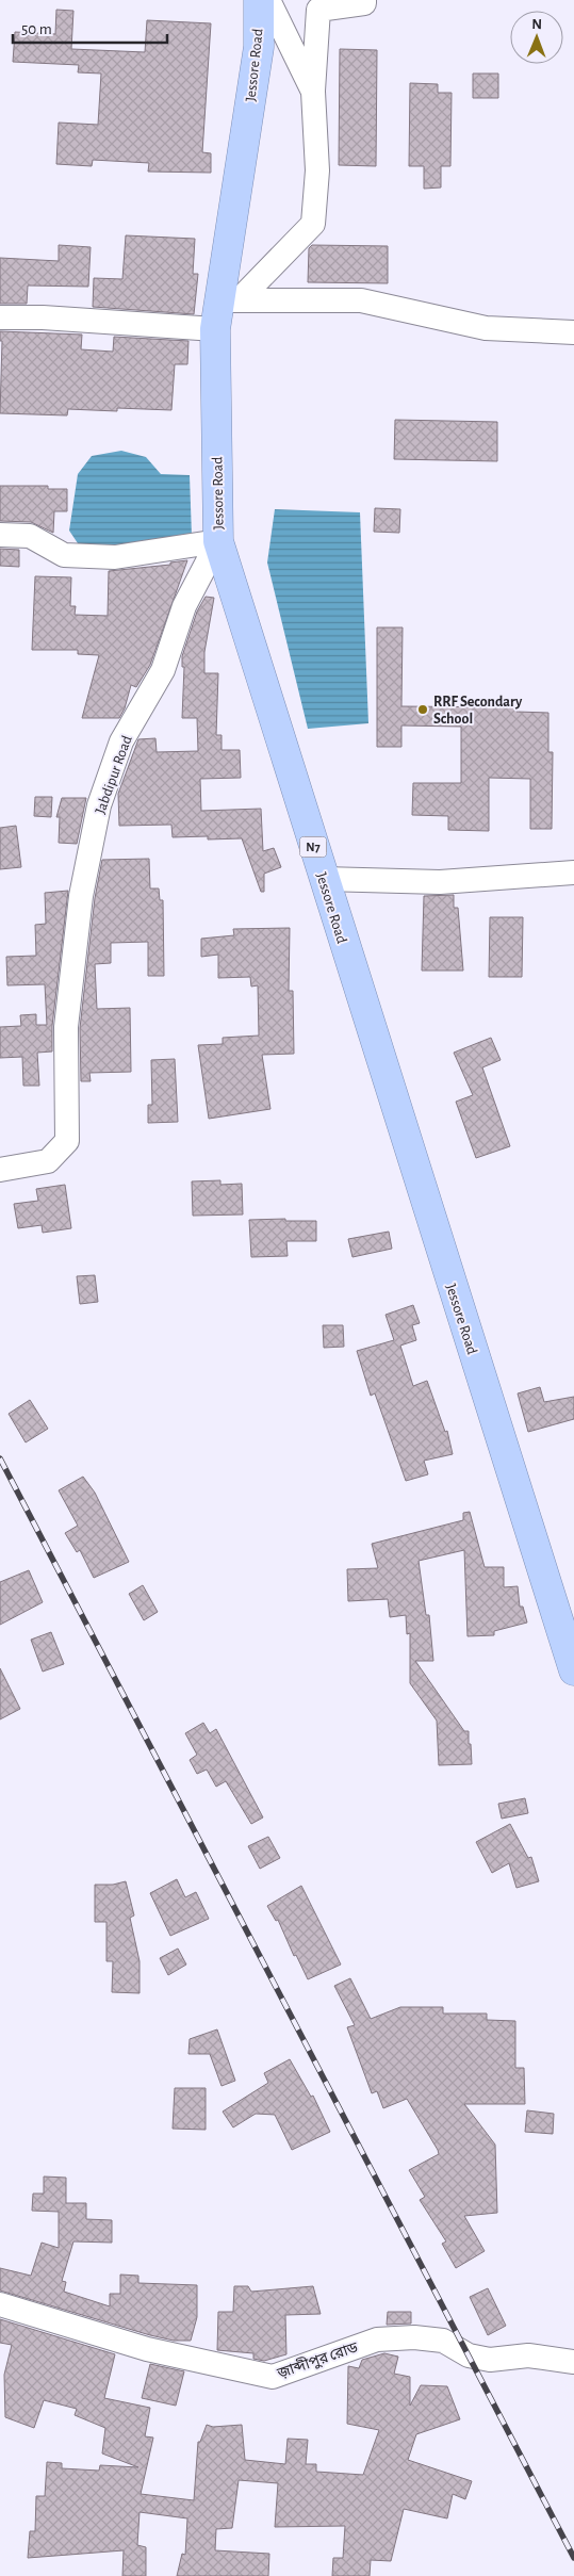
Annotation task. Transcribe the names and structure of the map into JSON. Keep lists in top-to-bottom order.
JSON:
{
  "streets": {
    "highway": ["Jessore Road", "N7"],
    "street": ["Jabdipur Road", "জ়াব্দীপুর রোড"]
  },
  "crossings": [
    ["Jessore Road", "Jabdipur Road"]
  ],
  "places": ["RRF Secondary School"],
  "scale_bar": "50 m",
  "north": "top"
}
